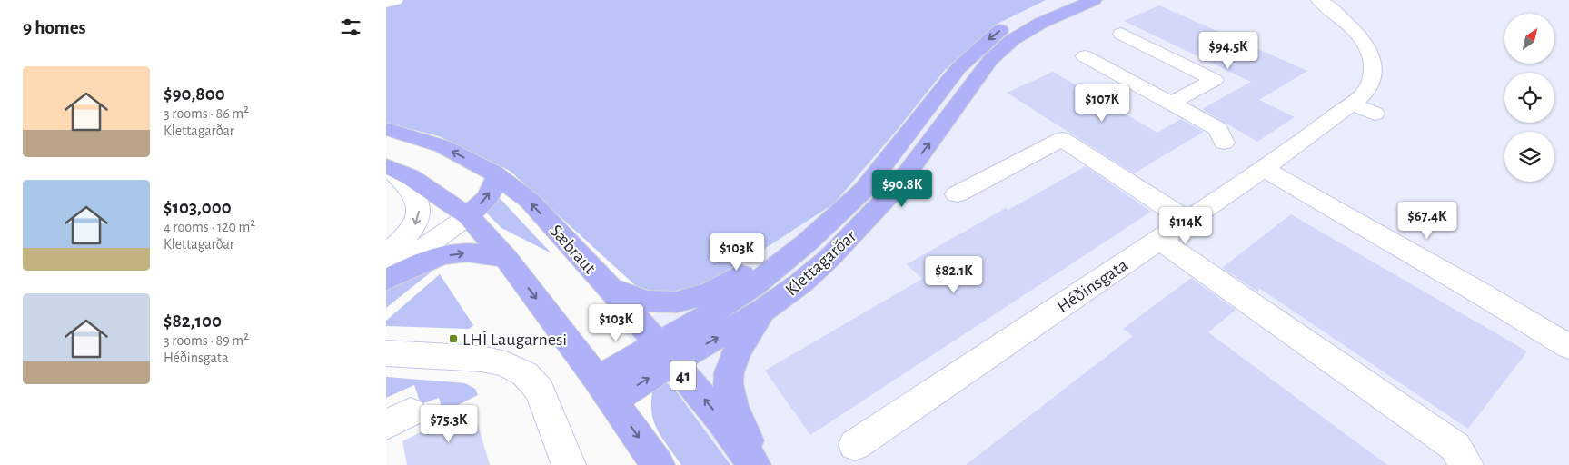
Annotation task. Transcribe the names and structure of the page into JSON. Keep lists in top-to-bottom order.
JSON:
{
  "streets": {
    "main road": ["Sæbraut", "Klettagarðar", "41"],
    "street": ["Héðinsgata"]
  },
  "crossings": [
    ["Sæbraut", "Klettagarðar"]
  ],
  "places": {
    "transit": ["LHÍ Laugarnesi"]
  },
  "north": "top right",
  "page": {
    "heading": "9 homes",
    "price": [
      "$94.5K",
      "$107K",
      "$90.8K",
      "$67.4K",
      "$114K",
      "$103K",
      "$82.1K",
      "$103K",
      "$75.3K"
    ],
    "list": [
      {
        "name": "$90,800",
        "note": "3 rooms · 86 m² · Klettagarðar"
      },
      {
        "name": "$103,000",
        "note": "4 rooms · 120 m² · Klettagarðar"
      },
      {
        "name": "$82,100",
        "note": "3 rooms · 89 m² · Héðinsgata"
      }
    ]
  }
}
